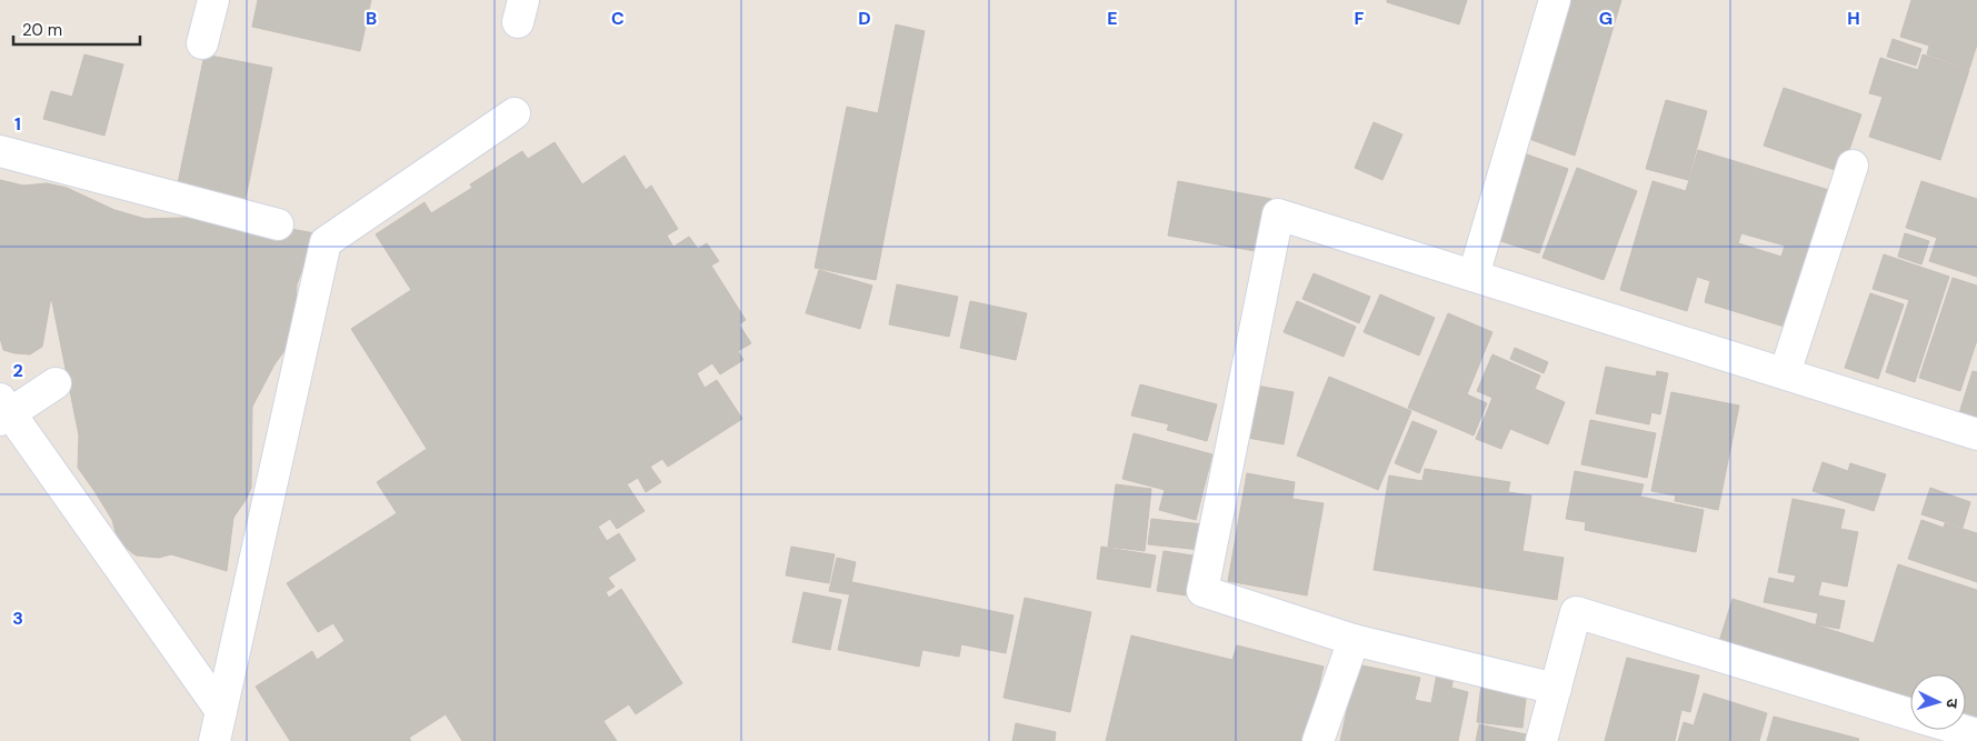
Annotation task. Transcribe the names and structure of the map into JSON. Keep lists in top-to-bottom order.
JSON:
{
  "scale_bar": "20 m",
  "north": "right",
  "grid": {
    "columns": [
      "B",
      "C",
      "D",
      "E",
      "F",
      "G",
      "H"
    ],
    "rows": ["1", "2", "3"]
  }
}
